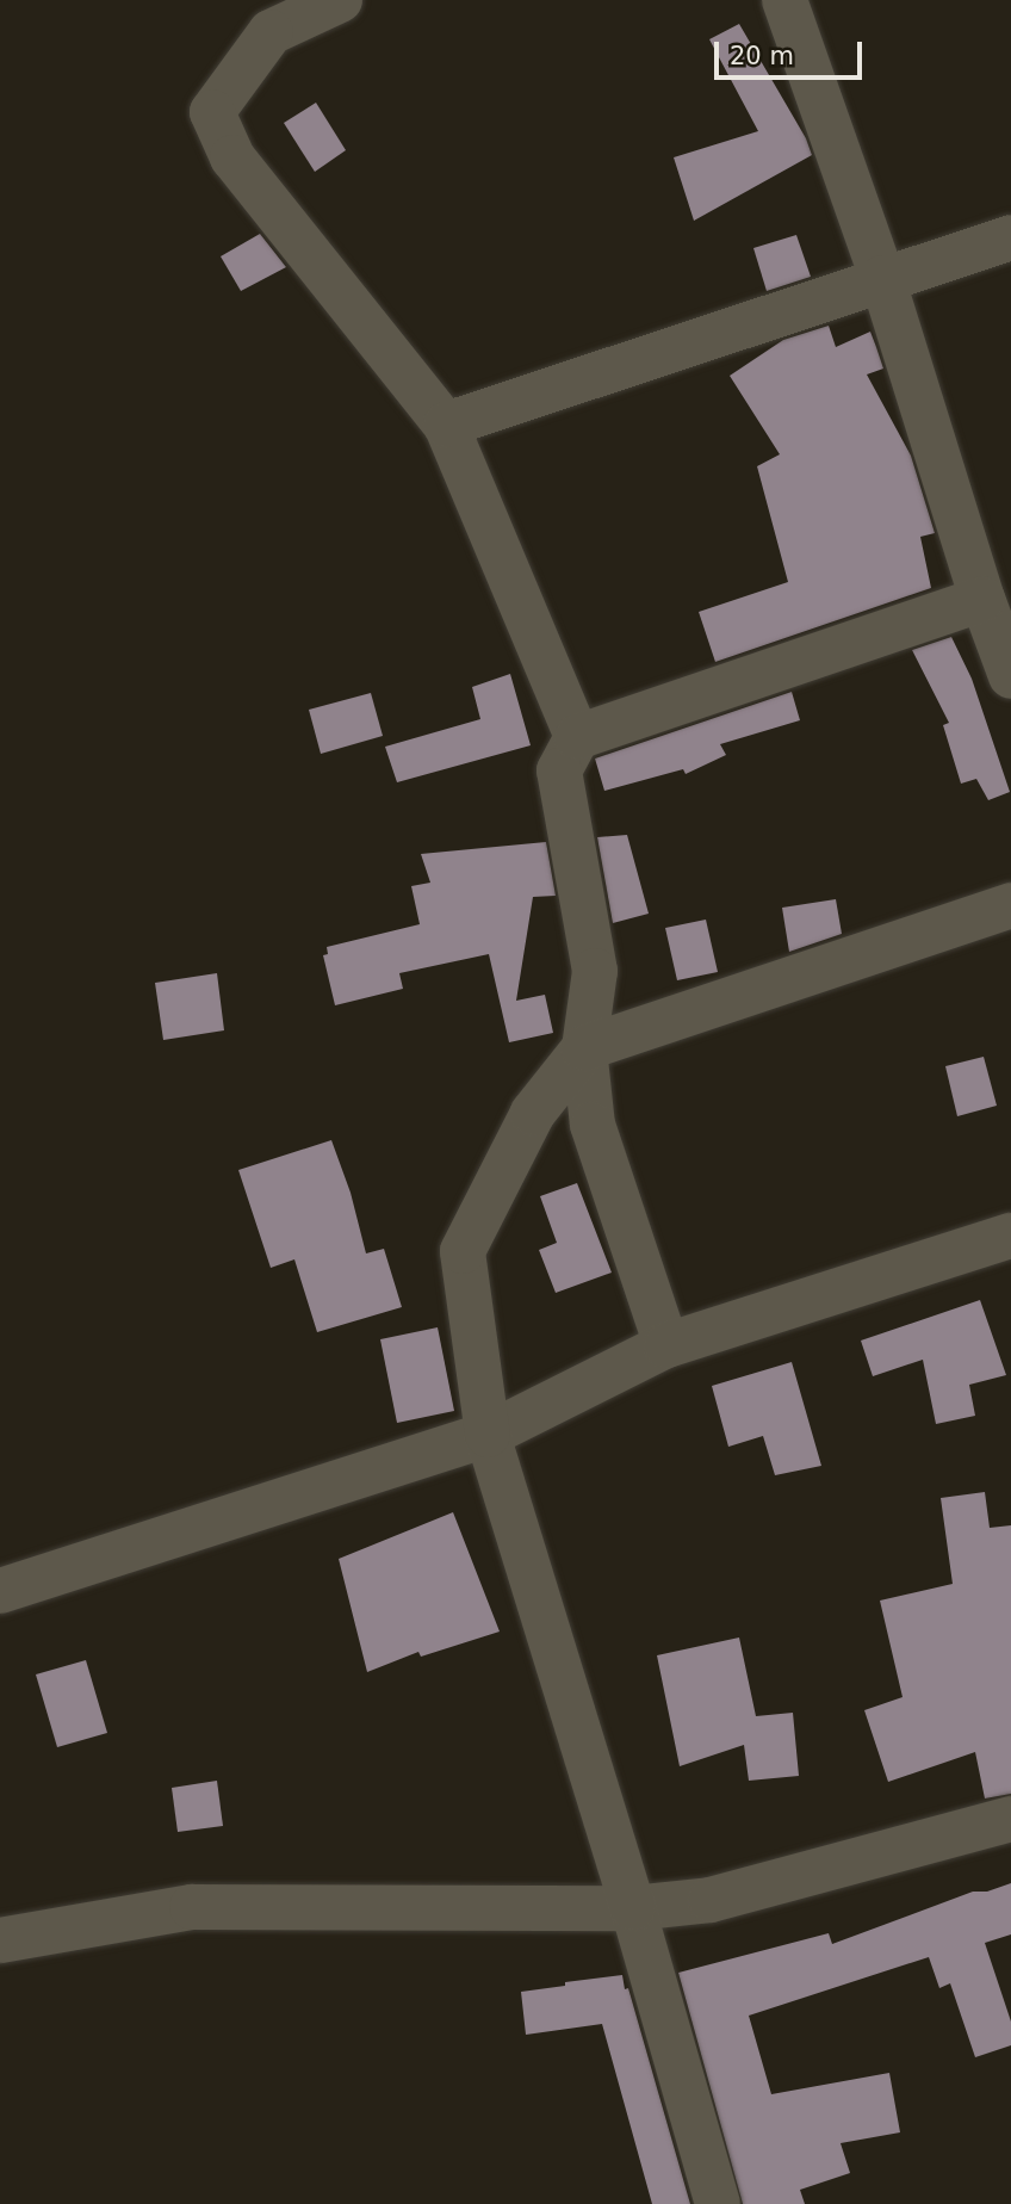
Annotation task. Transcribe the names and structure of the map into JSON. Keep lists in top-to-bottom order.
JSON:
{
  "scale_bar": "20 m"
}
